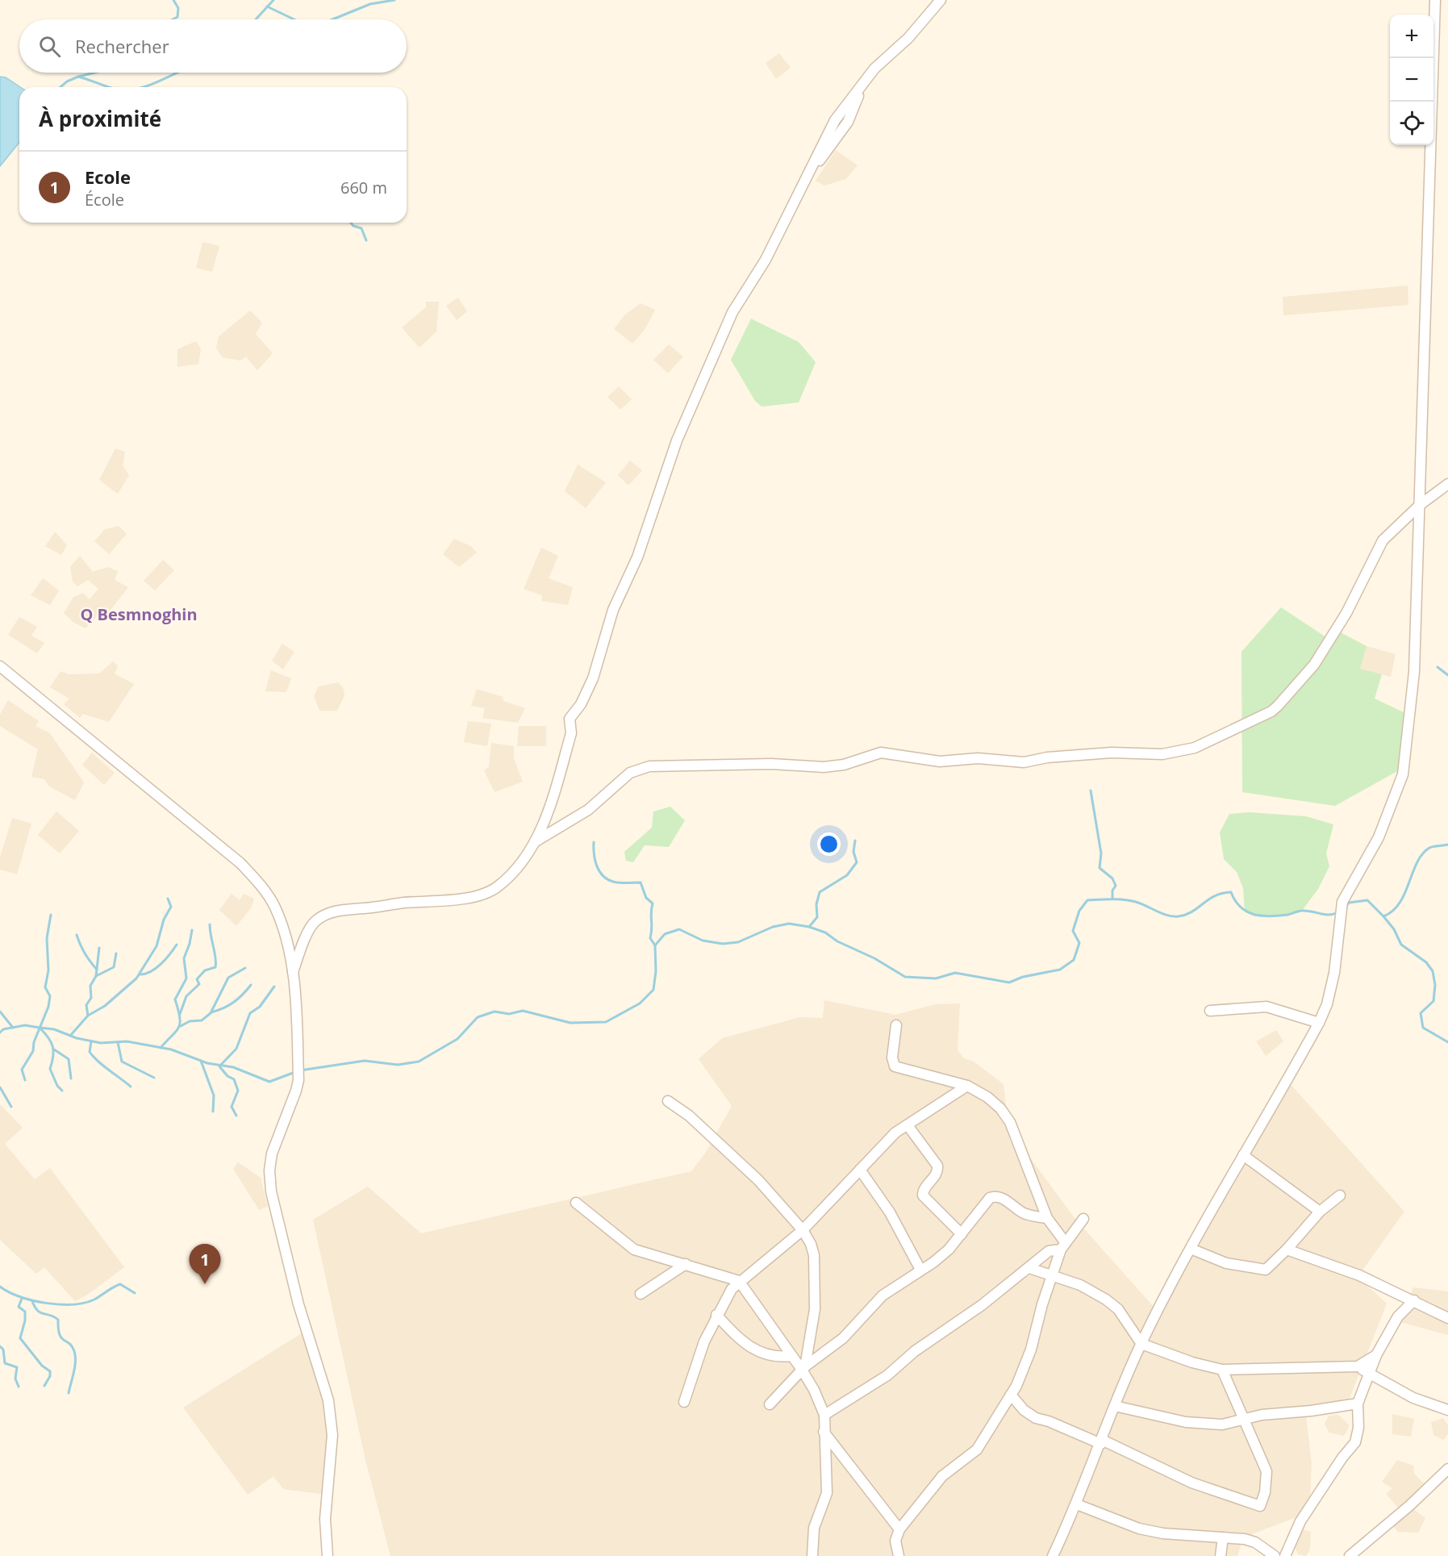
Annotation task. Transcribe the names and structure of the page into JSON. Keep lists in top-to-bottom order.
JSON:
{
  "districts": ["Q Besmnoghin"],
  "page": {
    "map_buttons": ["+", "−"],
    "search": "Rechercher",
    "heading": "À proximité",
    "list": [
      {
        "mark": "1",
        "name": "Ecole",
        "note": "École",
        "value": "660 m"
      }
    ],
    "pins": "1"
  }
}
